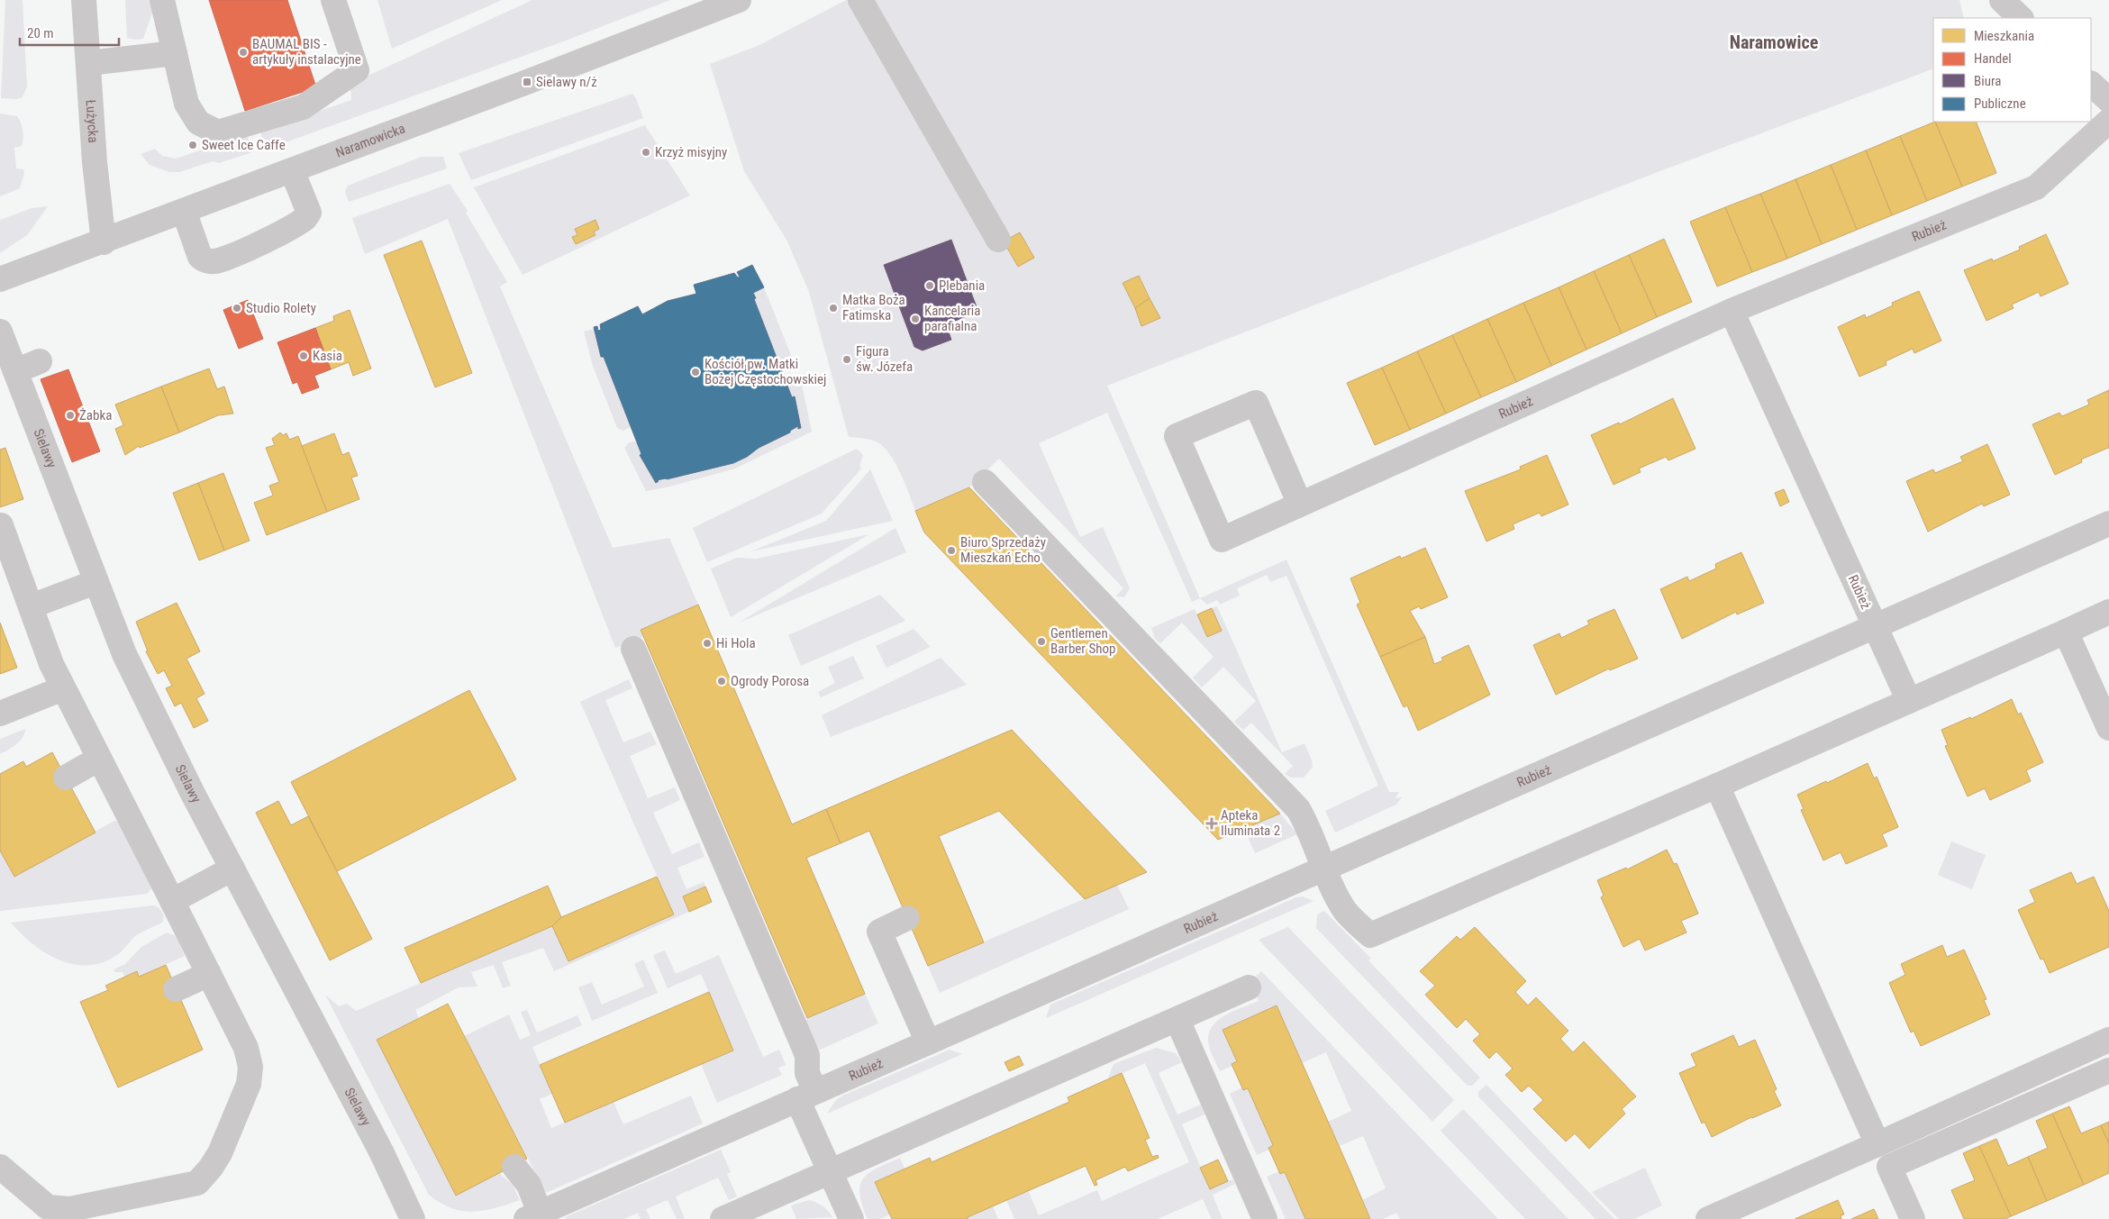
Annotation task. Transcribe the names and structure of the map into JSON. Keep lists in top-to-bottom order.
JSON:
{
  "streets": {
    "street": [
      "Łużycka",
      "Naramowicka",
      "Rubież",
      "Sielawy"
    ]
  },
  "crossings": [
    ["Łużycka", "Naramowicka"]
  ],
  "districts": ["Naramowice"],
  "places": {
    "other": [
      "BAUMAL BIS - artykuły instalacyjne",
      "Sweet Ice Caffe",
      "Krzyż misyjny",
      "Plebania",
      "Studio Rolety",
      "Matka Boża Fatimska",
      "Kancelaria parafialna",
      "Kasia",
      "Figura św. Józefa",
      "Kościół pw. Matki Bożej Częstochowskiej",
      "Żabka",
      "Biuro Sprzedaży Mieszkań Echo",
      "Gentlemen Barber Shop",
      "Hi Hola",
      "Ogrody Porosa"
    ],
    "transit": ["Sielawy n/ż"],
    "health": ["Apteka Iluminata 2"]
  },
  "legend": [
    "Mieszkania",
    "Handel",
    "Biura",
    "Publiczne"
  ],
  "scale_bar": "20 m"
}
